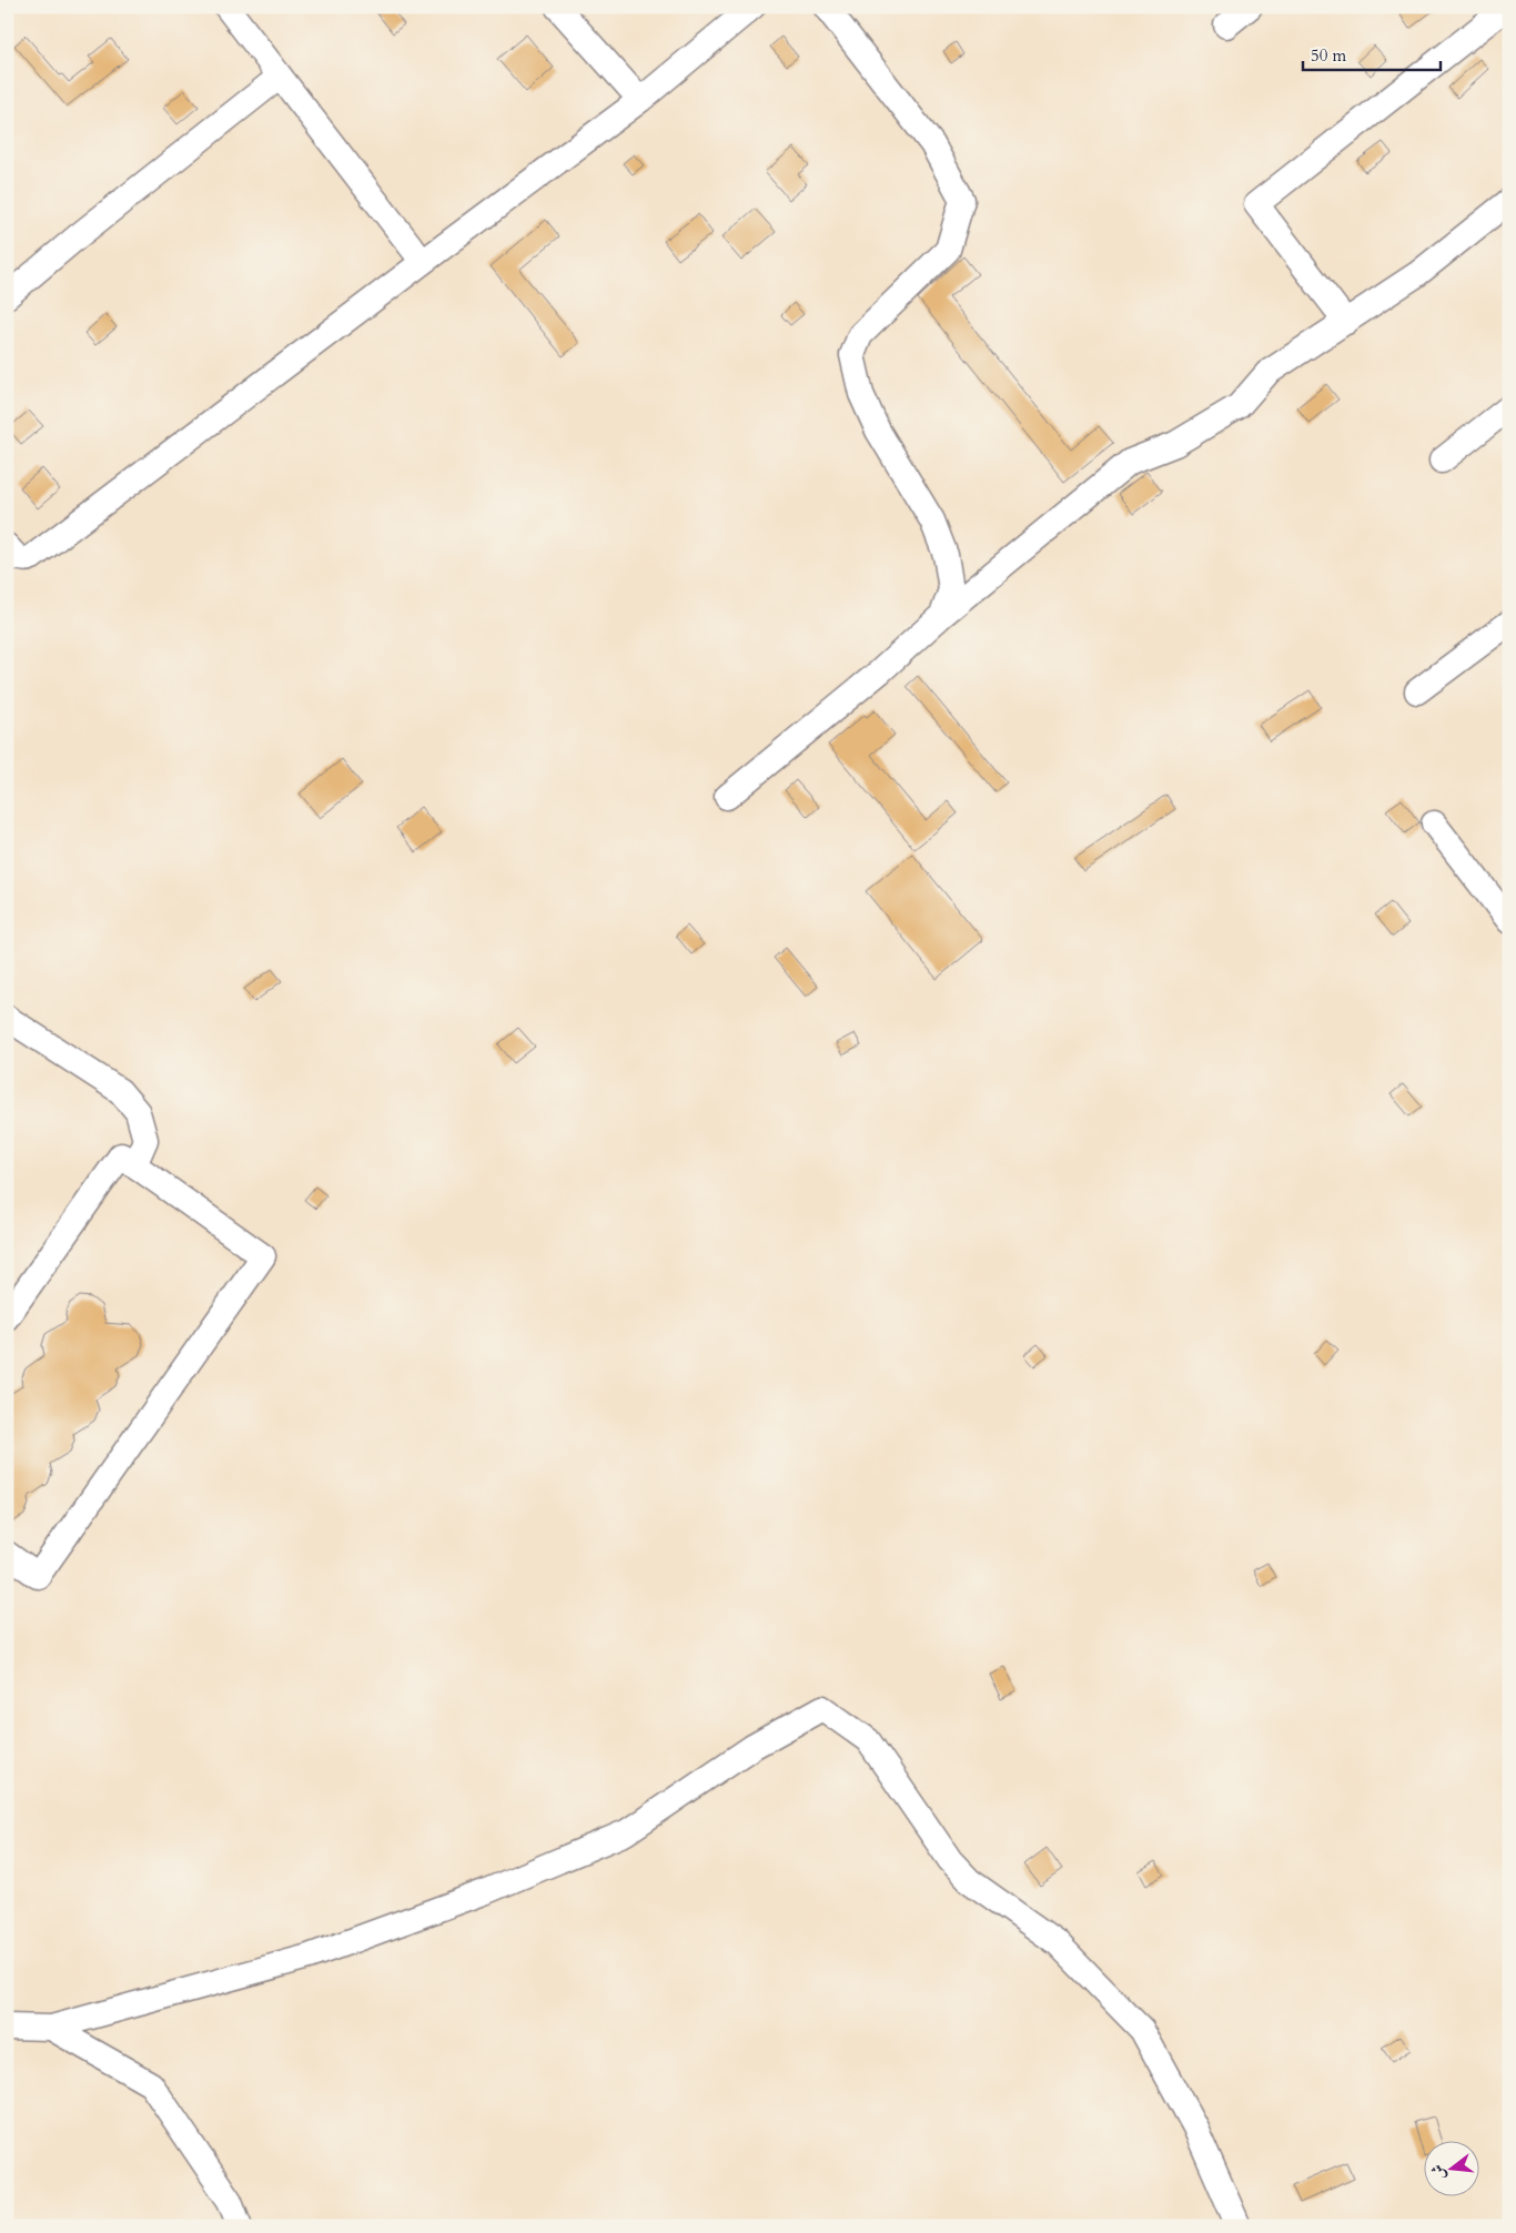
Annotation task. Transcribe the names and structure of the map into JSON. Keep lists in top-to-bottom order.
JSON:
{
  "scale_bar": "50 m",
  "north": "left"
}
